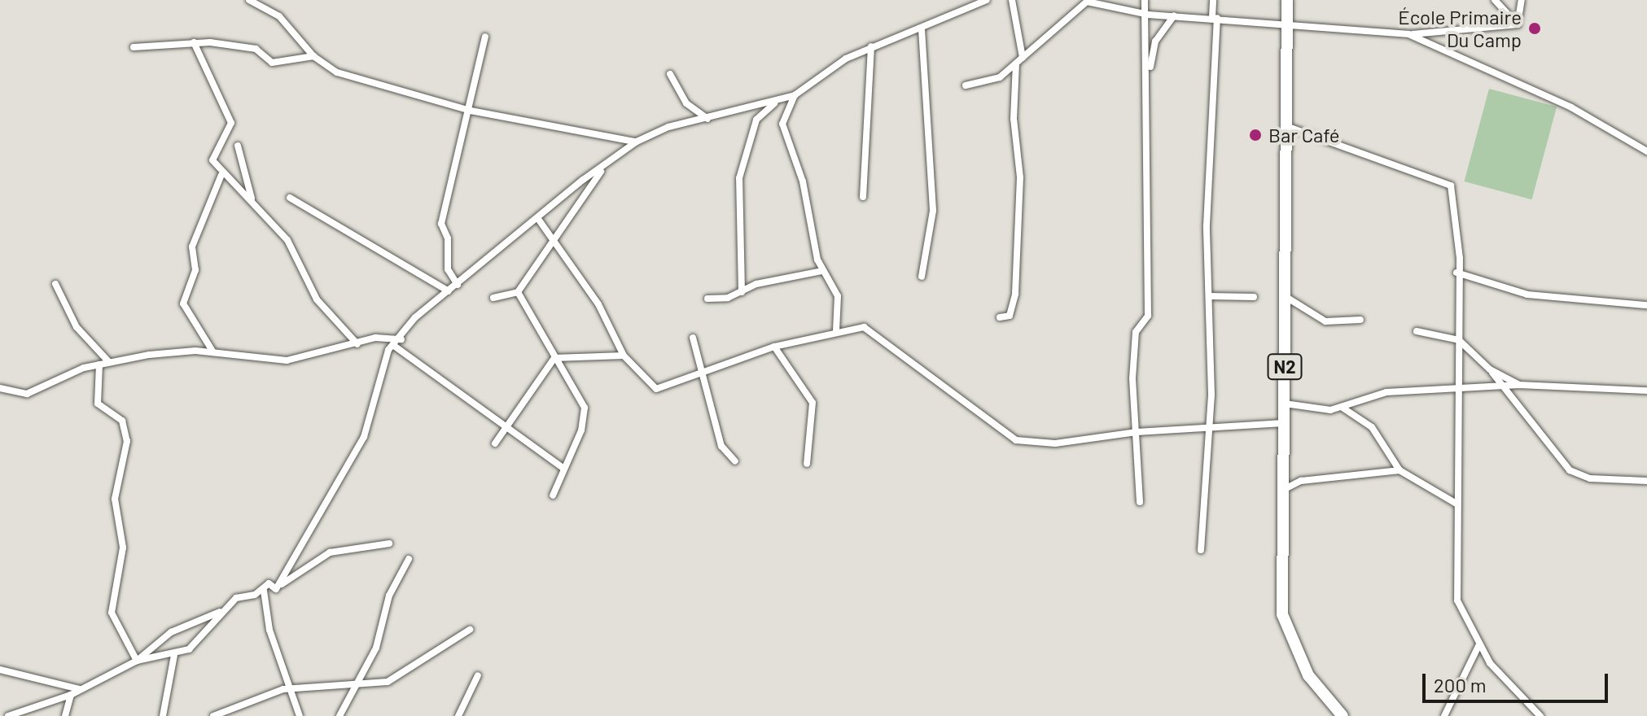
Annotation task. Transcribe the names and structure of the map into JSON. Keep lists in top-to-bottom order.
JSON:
{
  "streets": {
    "highway": ["N2"]
  },
  "places": ["École Primaire Du Camp", "Bar Café"],
  "scale_bar": "200 m"
}
